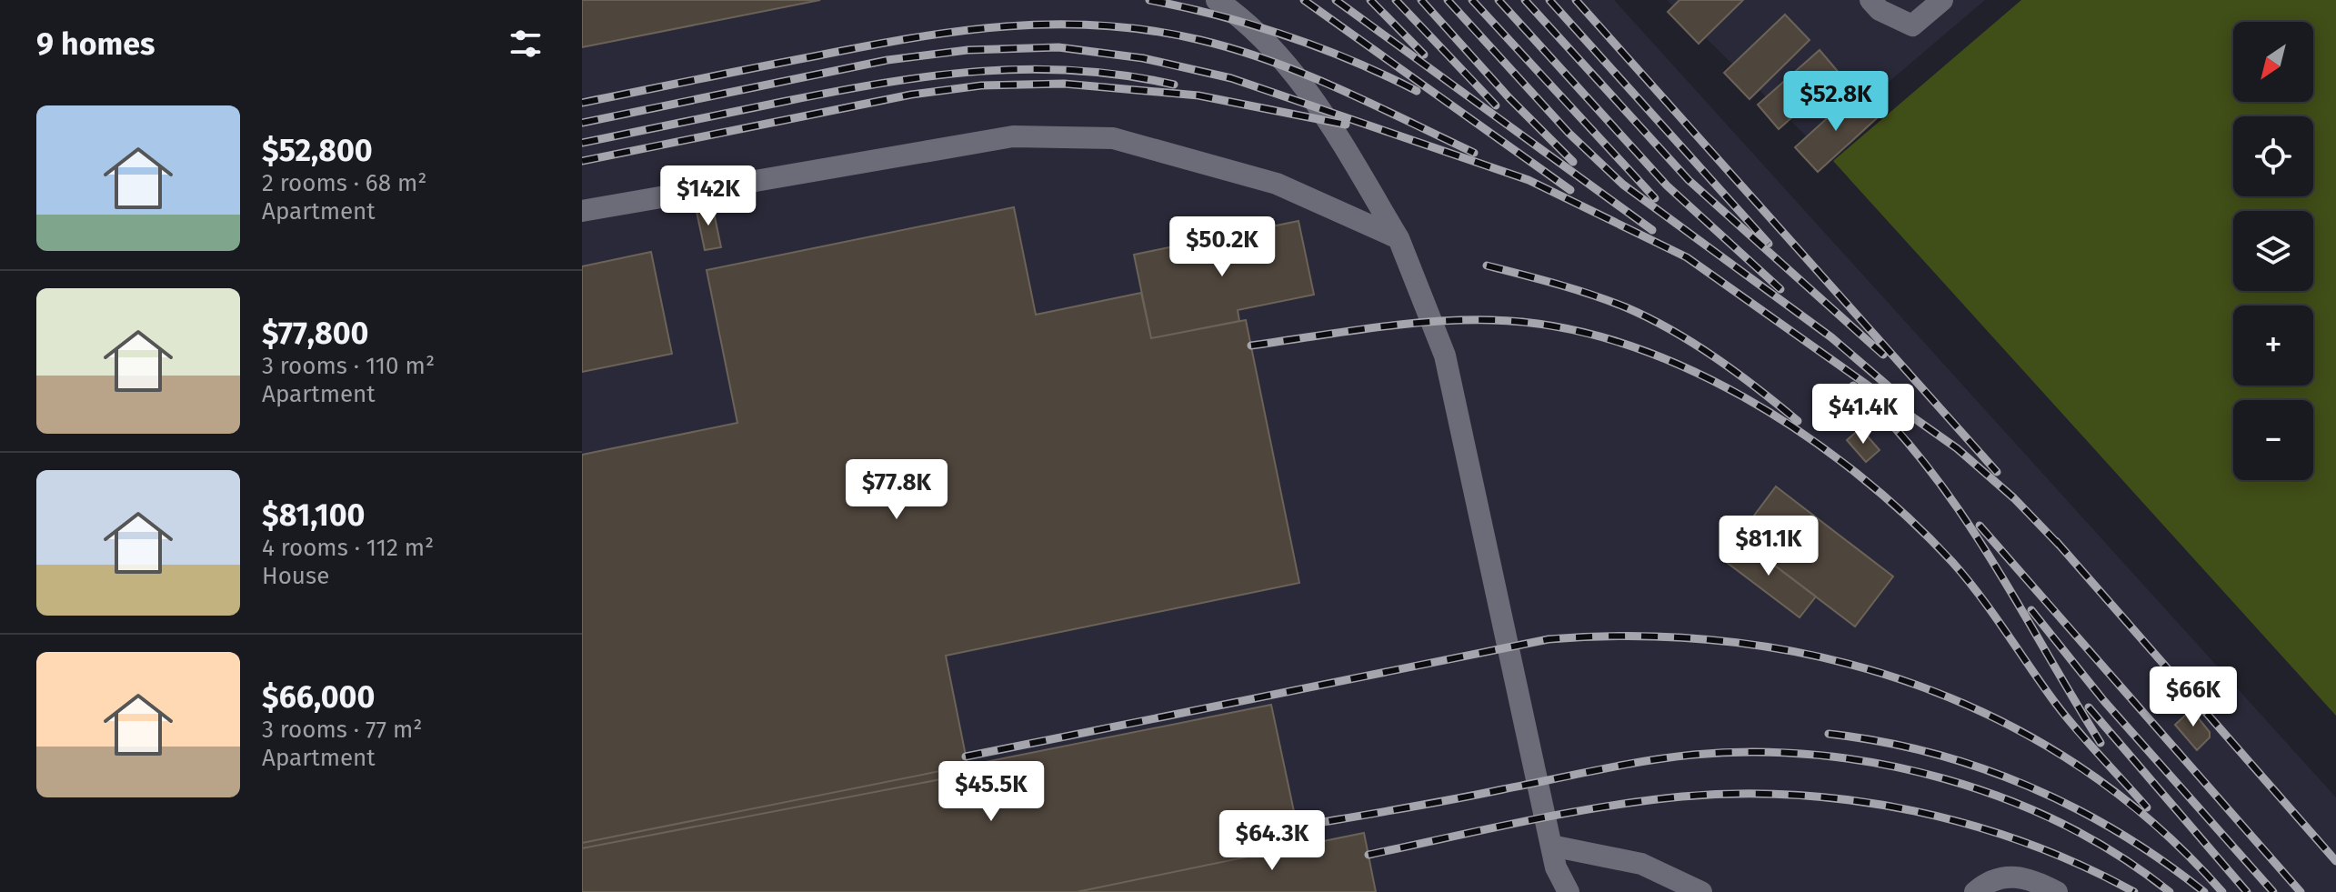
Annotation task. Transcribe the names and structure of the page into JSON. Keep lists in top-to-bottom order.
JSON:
{
  "north": "bottom left",
  "page": {
    "heading": "9 homes",
    "map_buttons": ["+", "−"],
    "price": [
      "$52.8K",
      "$142K",
      "$50.2K",
      "$41.4K",
      "$77.8K",
      "$81.1K",
      "$66K",
      "$45.5K",
      "$64.3K"
    ],
    "list": [
      {
        "name": "$52,800",
        "note": "2 rooms · 68 m² · Apartment"
      },
      {
        "name": "$77,800",
        "note": "3 rooms · 110 m² · Apartment"
      },
      {
        "name": "$81,100",
        "note": "4 rooms · 112 m² · House"
      },
      {
        "name": "$66,000",
        "note": "3 rooms · 77 m² · Apartment"
      }
    ]
  }
}
